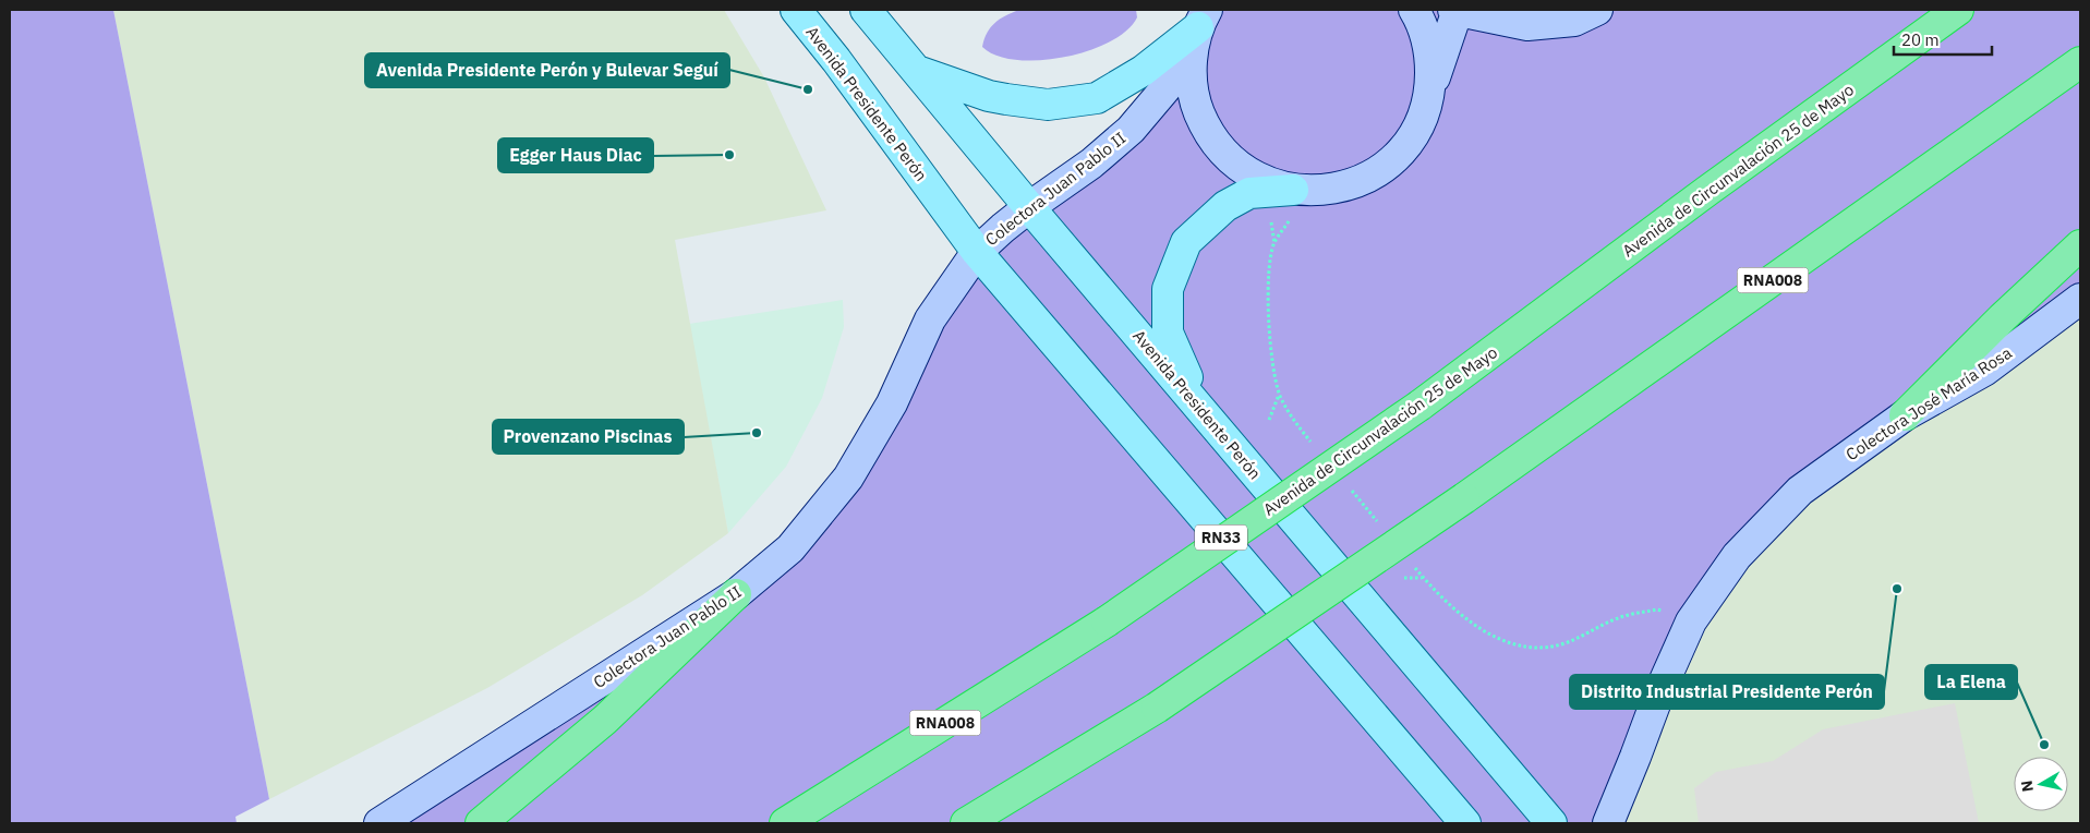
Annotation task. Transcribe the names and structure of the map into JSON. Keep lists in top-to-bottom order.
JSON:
{
  "streets": {
    "highway": ["Avenida de Circunvalación 25 de Mayo", "RNA008"],
    "main road": [
      "Avenida Presidente Perón",
      "Colectora Juan Pablo II",
      "Colectora José María Rosa",
      "RN33"
    ]
  },
  "crossings": [
    ["Avenida Presidente Perón", "Colectora Juan Pablo II"]
  ],
  "places": [
    "Avenida Presidente Perón y Bulevar Seguí",
    "Egger Haus Diac",
    "Provenzano Piscinas",
    "Distrito Industrial Presidente Perón",
    "La Elena"
  ],
  "scale_bar": "20 m",
  "north": "left"
}
